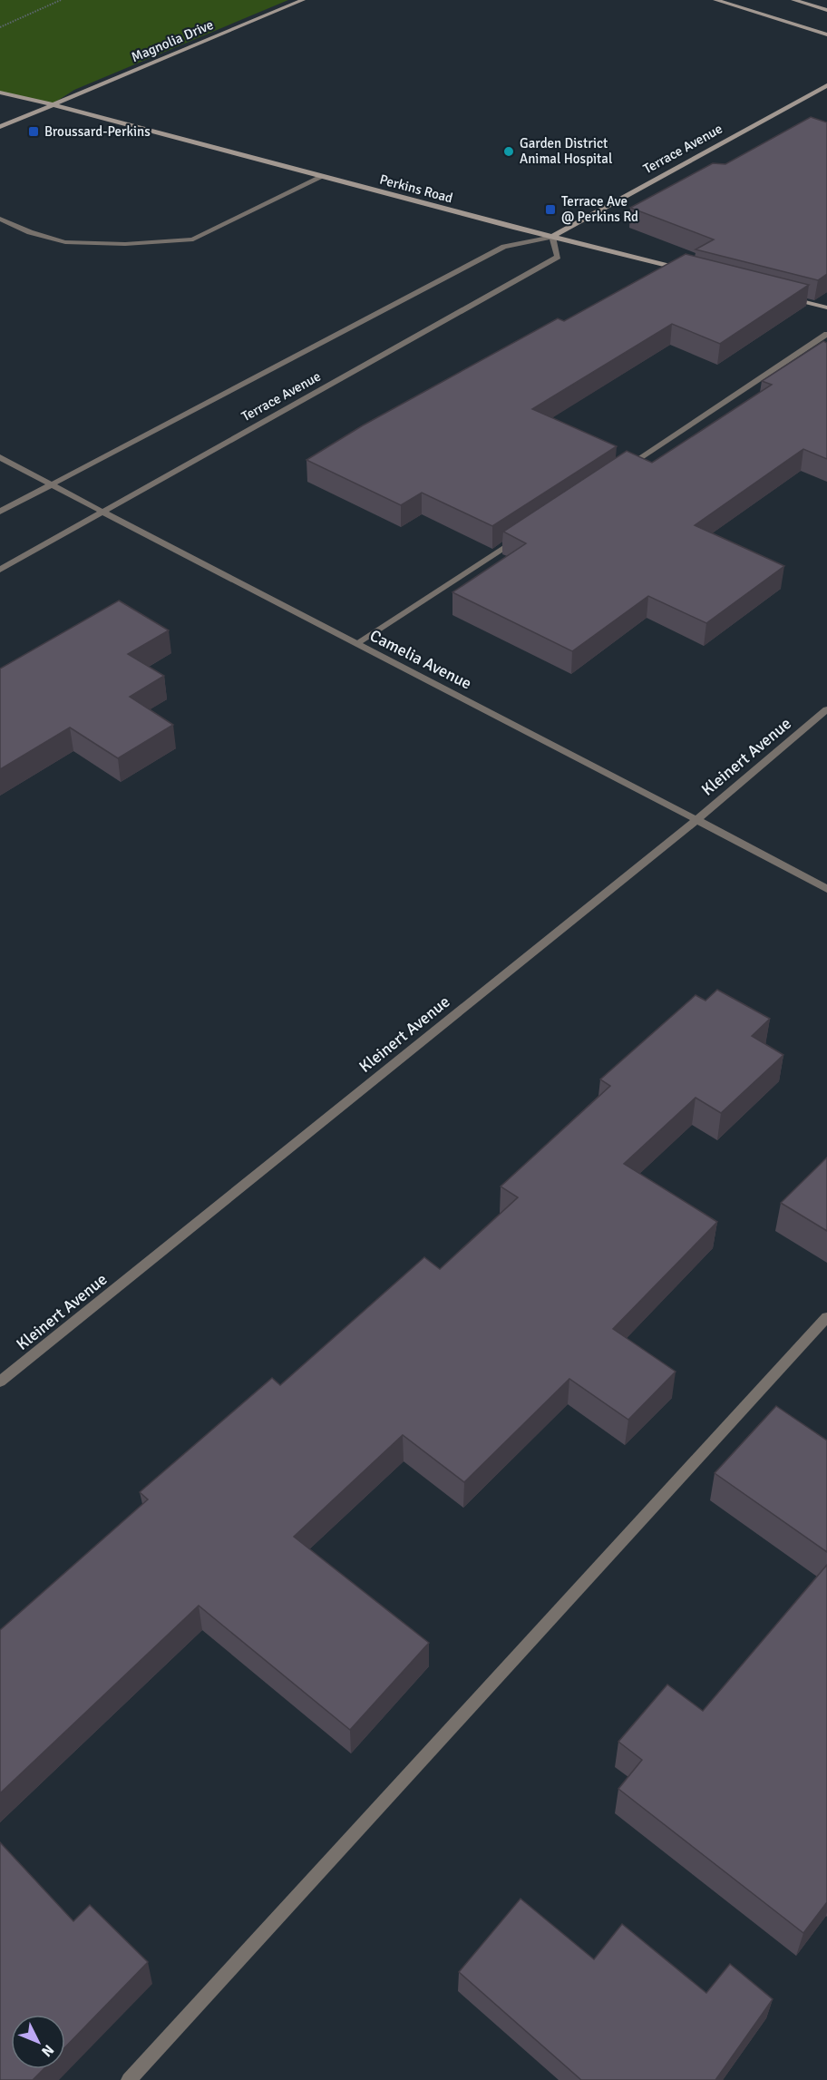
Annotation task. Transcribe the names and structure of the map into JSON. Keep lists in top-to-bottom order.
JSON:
{
  "streets": {
    "street": [
      "Magnolia Drive",
      "Terrace Avenue",
      "Perkins Road",
      "Camelia Avenue",
      "Kleinert Avenue"
    ]
  },
  "crossings": [
    ["Magnolia Drive", "Perkins Road"],
    ["Terrace Avenue", "Perkins Road"],
    ["Terrace Avenue", "Camelia Avenue"],
    ["Camelia Avenue", "Kleinert Avenue"]
  ],
  "places": {
    "transit": ["Broussard-Perkins", "Terrace Ave @ Perkins Rd"],
    "other": ["Garden District Animal Hospital"]
  },
  "north": "bottom right"
}
